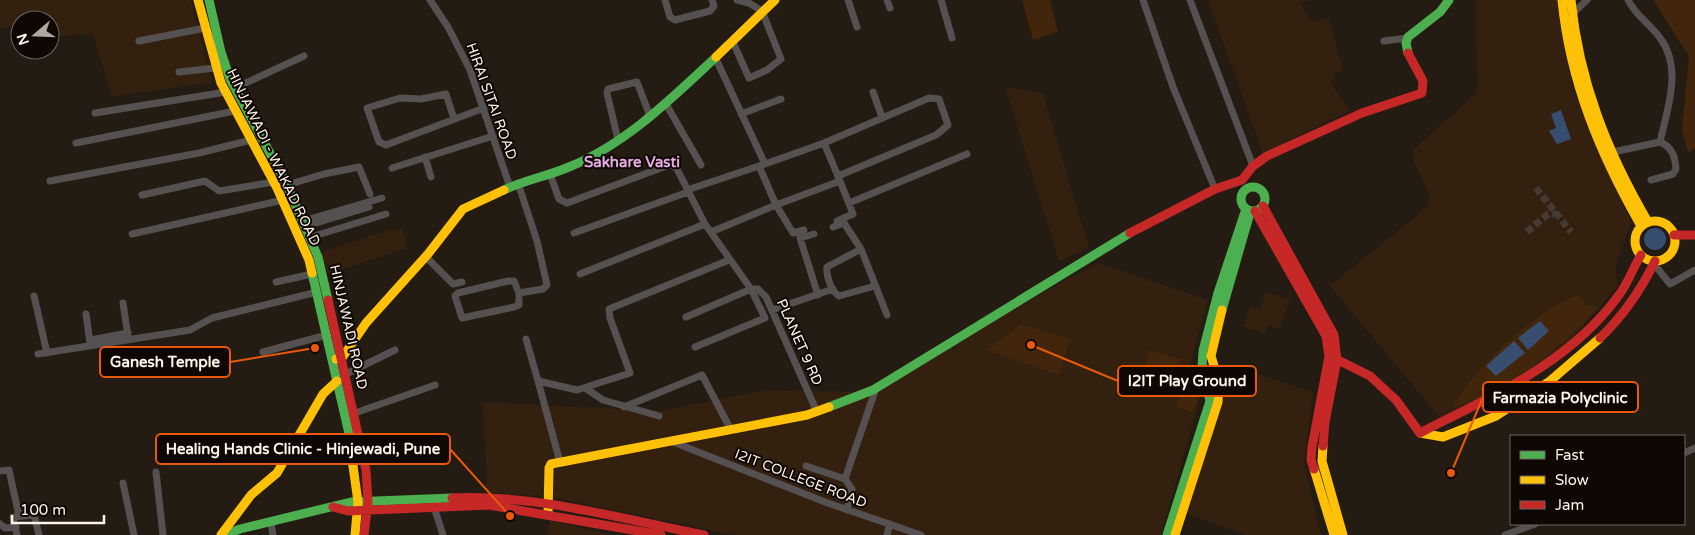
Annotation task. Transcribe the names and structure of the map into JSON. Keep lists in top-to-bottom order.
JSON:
{
  "streets": {
    "street": [
      "HIRAI SITAI ROAD",
      "HINJAWADI - WAKAD ROAD",
      "HINJAWADI ROAD",
      "PLANET 9 RD",
      "I2IT COLLEGE ROAD"
    ]
  },
  "crossings": [
    ["HINJAWADI - WAKAD ROAD", "HINJAWADI ROAD"]
  ],
  "districts": ["Sakhare Vasti"],
  "places": [
    "I2IT Play Ground",
    "Ganesh Temple",
    "Farmazia Polyclinic",
    "Healing Hands Clinic - Hinjewadi, Pune"
  ],
  "legend": ["Fast", "Slow", "Jam"],
  "scale_bar": "100 m",
  "north": "left"
}
